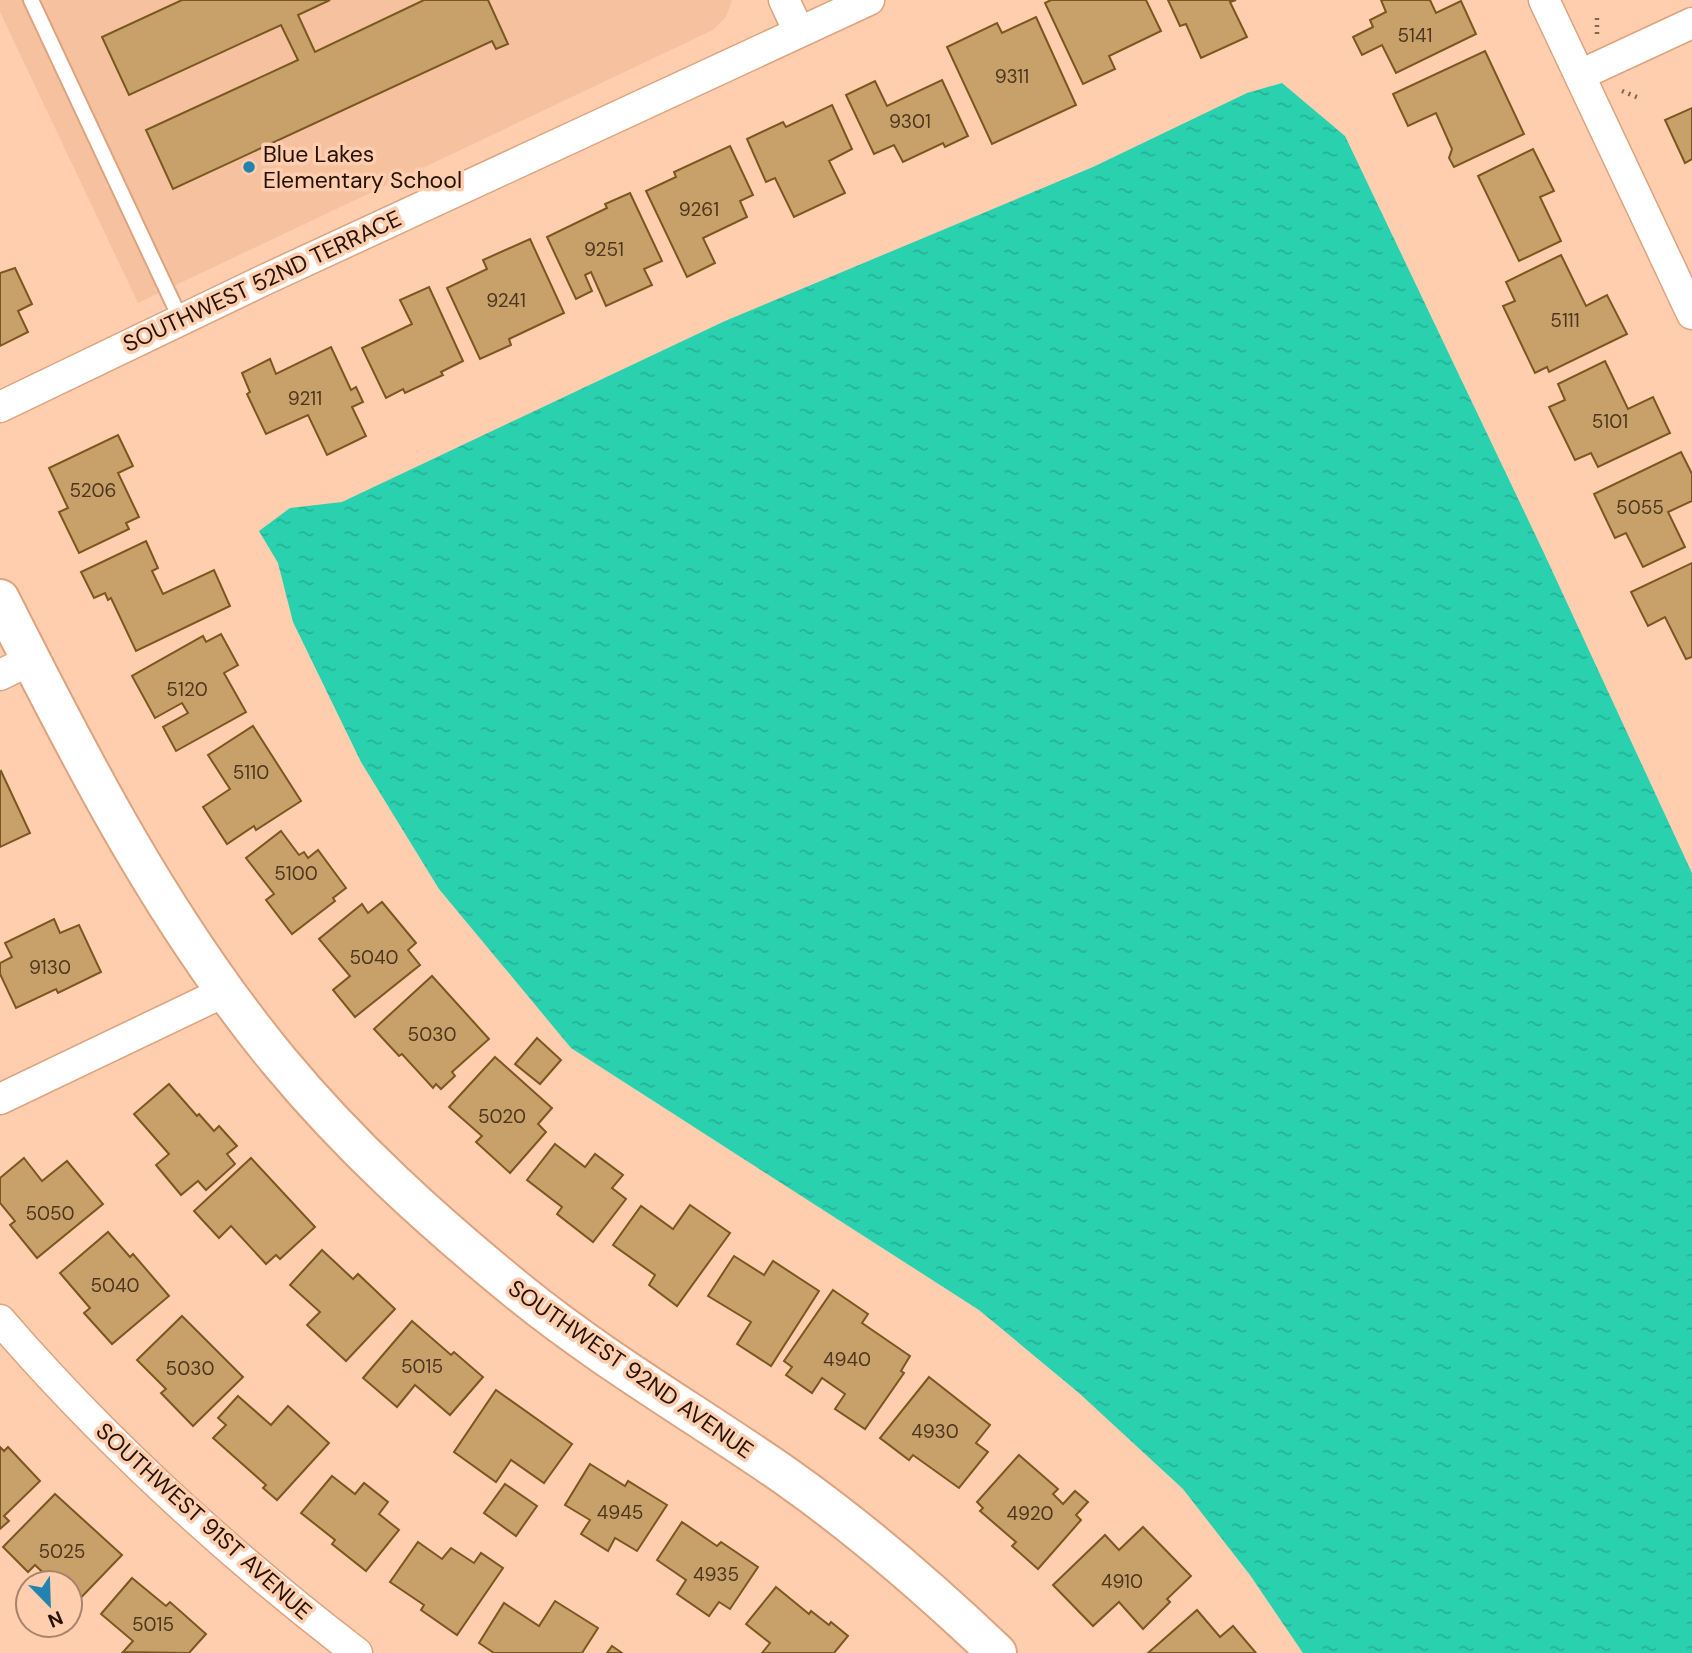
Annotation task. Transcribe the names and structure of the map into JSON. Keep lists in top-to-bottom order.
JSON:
{
  "streets": {
    "street": ["SOUTHWEST 52ND TERRACE", "SOUTHWEST 92ND AVENUE", "SOUTHWEST 91ST AVENUE"]
  },
  "places": ["Blue Lakes Elementary School"],
  "house_numbers": [
    "5141",
    "9311",
    "9301",
    "9261",
    "9251",
    "9241",
    "5111",
    "9211",
    "5101",
    "5206",
    "5055",
    "5120",
    "5110",
    "5100",
    "5040",
    "9130",
    "5030",
    "5020",
    "5050",
    "5040",
    "4940",
    "5015",
    "5030",
    "4930",
    "4945",
    "4920",
    "5025",
    "4935",
    "4910",
    "5015"
  ],
  "north": "bottom right"
}
